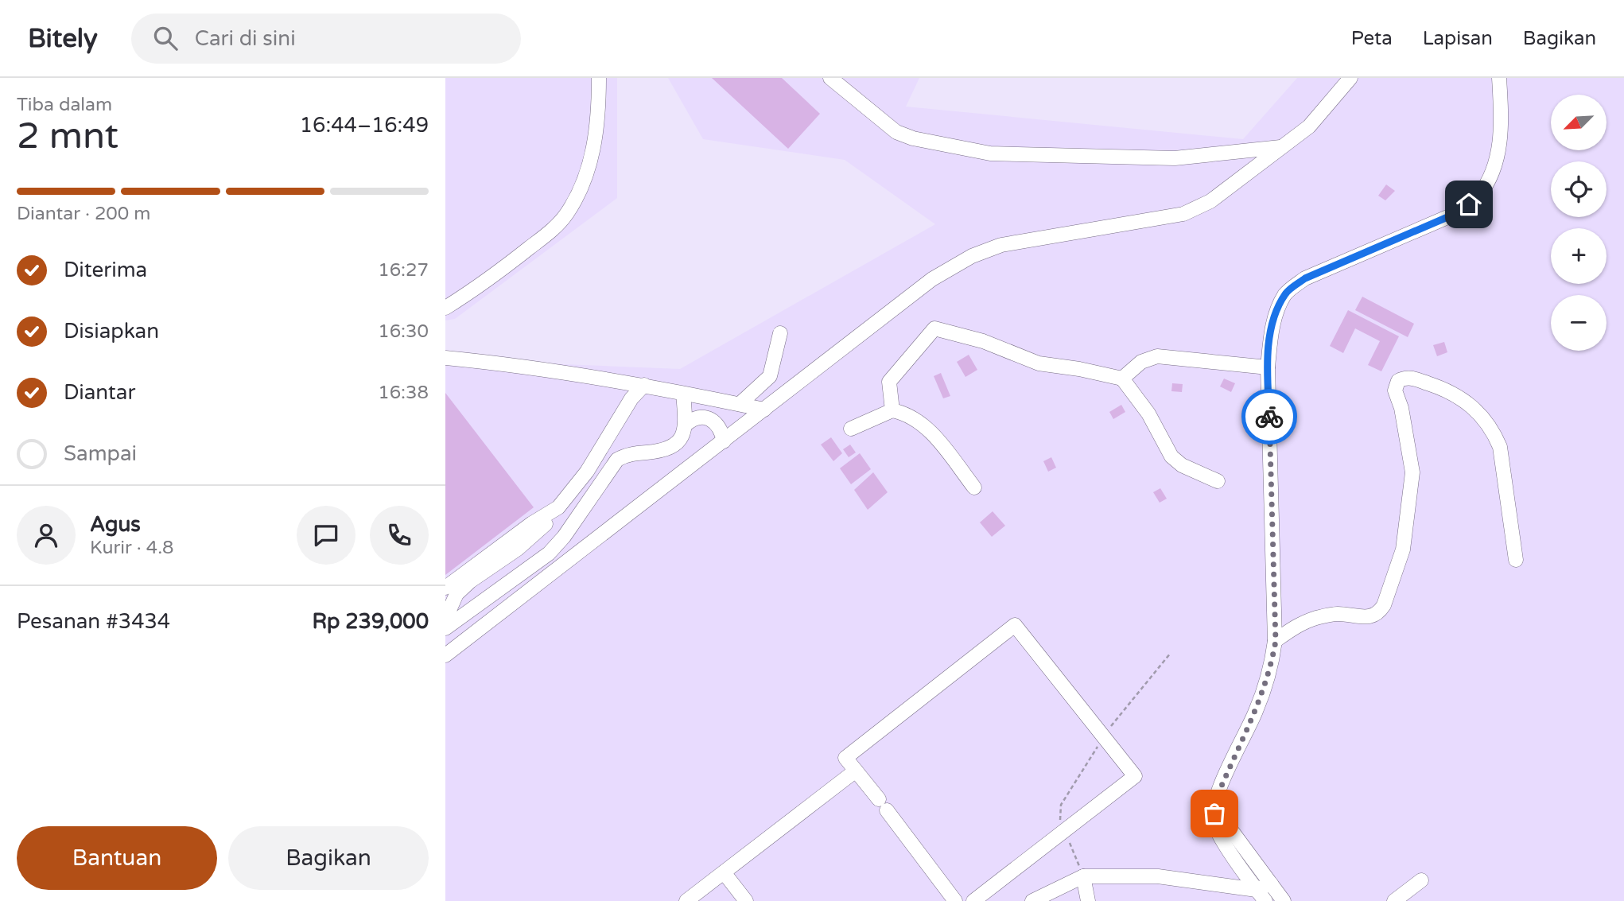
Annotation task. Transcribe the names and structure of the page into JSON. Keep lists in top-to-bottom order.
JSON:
{
  "north": "bottom left",
  "page": {
    "header": "Bitely",
    "search": "Cari di sini",
    "nav": ["Peta", "Lapisan", "Bagikan"],
    "heading": ["2 mnt", "Tiba dalam", "16:44–16:49"],
    "panel": [
      "Agus",
      "Kurir · 4.8",
      "Pesanan #3434",
      "Rp 239,000"
    ],
    "map_buttons": ["+", "−"],
    "bar": "Diantar · 200 m",
    "list": [
      ["Diterima", "16:27"],
      ["Disiapkan", "16:30"],
      ["Diantar", "16:38"],
      "Sampai"
    ],
    "buttons": ["Bantuan", "Bagikan"]
  }
}
